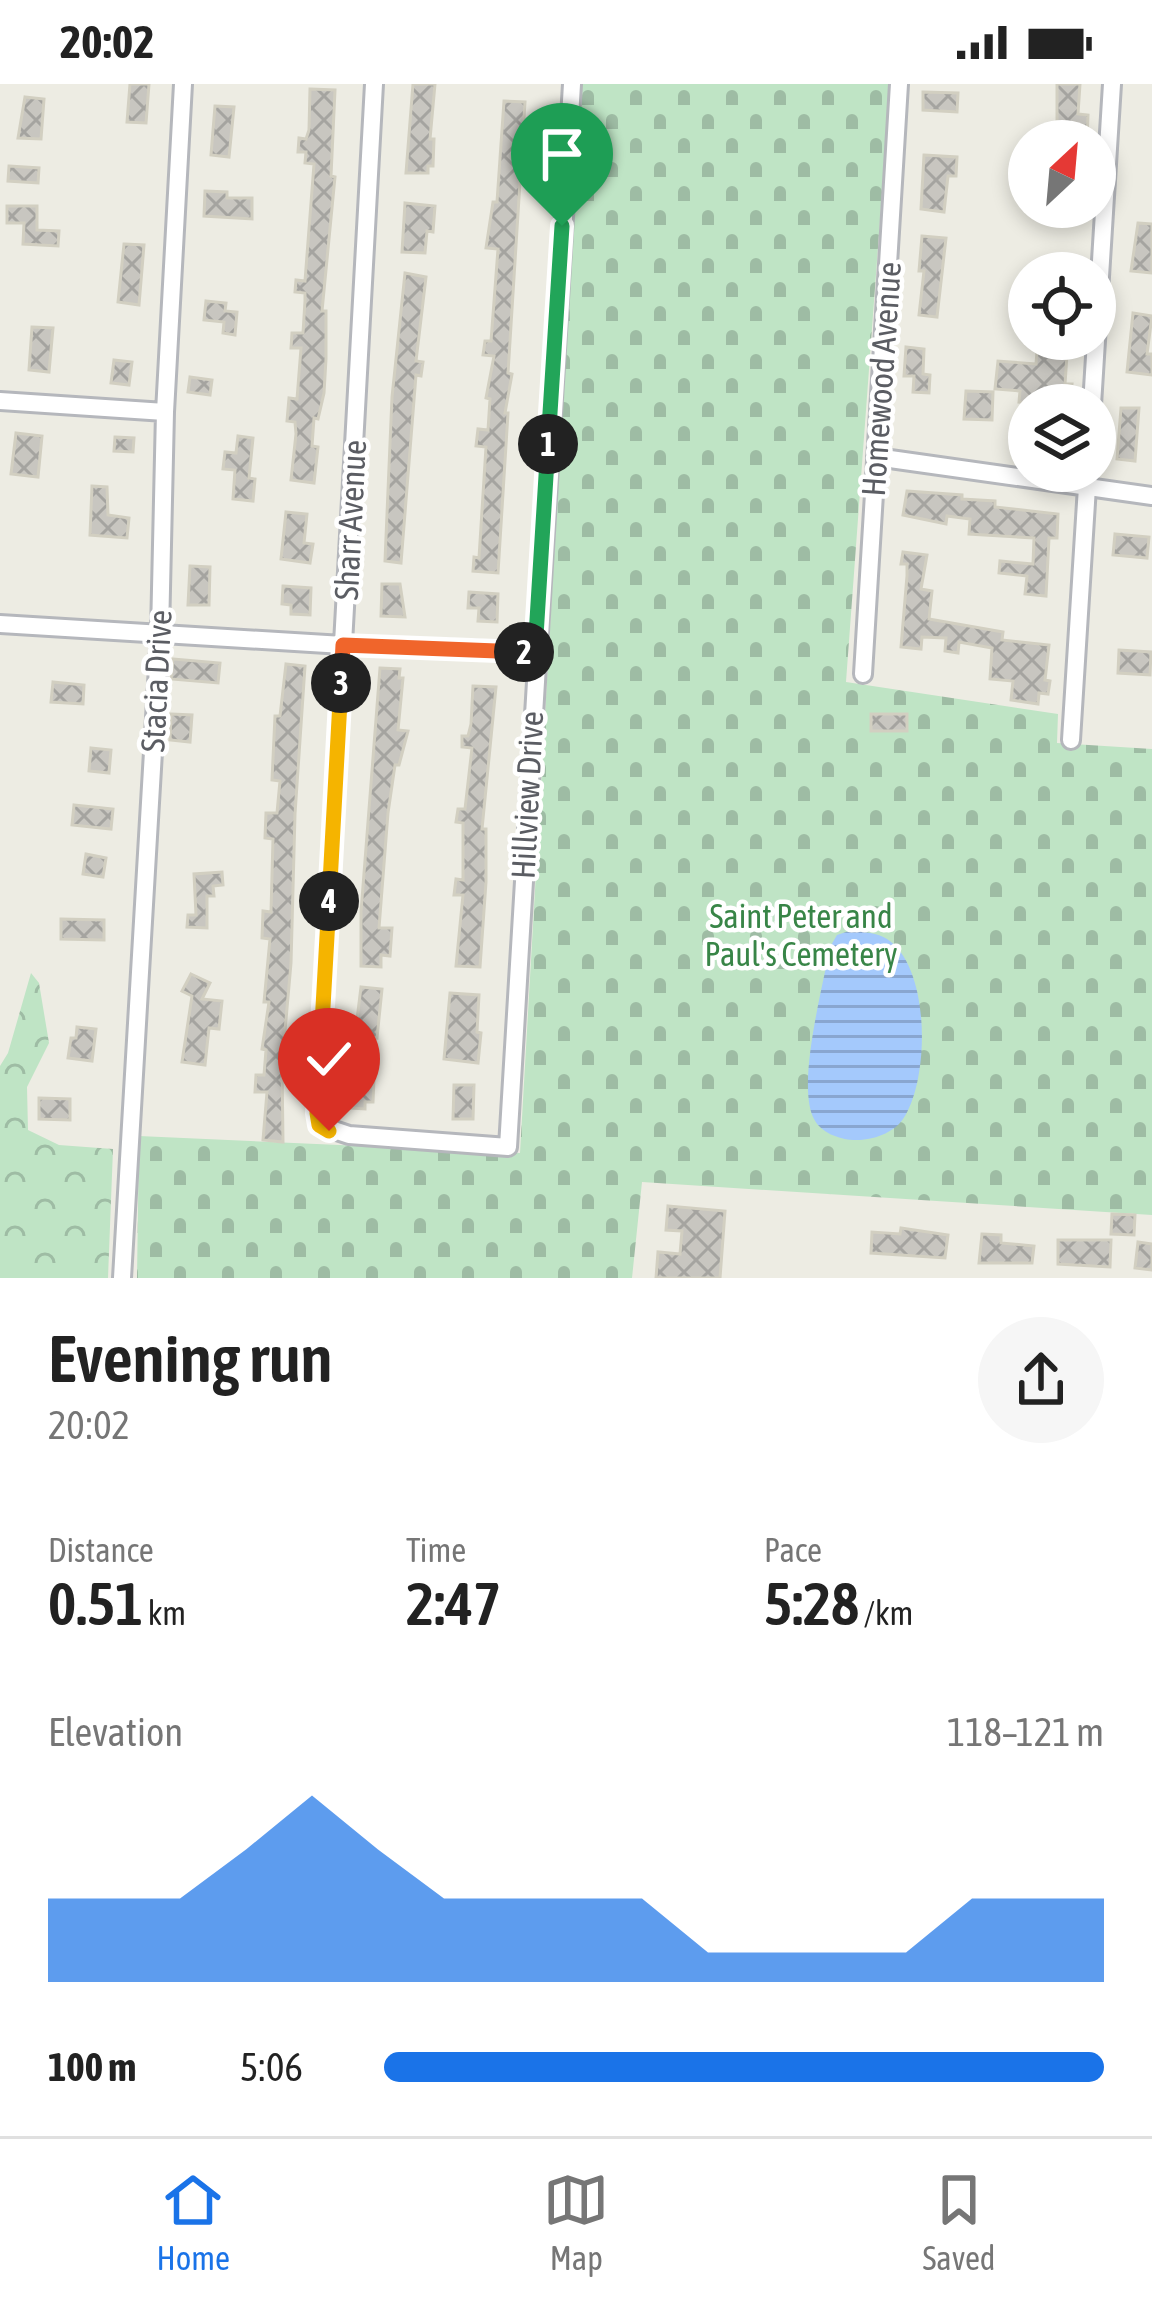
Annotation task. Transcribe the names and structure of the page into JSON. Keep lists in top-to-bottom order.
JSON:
{
  "streets": {
    "street": [
      "Homewood Avenue",
      "Sharr Avenue",
      "Stacia Drive",
      "Hillview Drive"
    ]
  },
  "crossings": [
    ["Sharr Avenue", "Hillview Drive"]
  ],
  "parks": ["Saint Peter and Paul's Cemetery"],
  "north": "top right",
  "page": {
    "status": "20:02",
    "pins": [
      "1",
      "2",
      "3",
      "4"
    ],
    "heading": ["Evening run", "20:02"],
    "stats": [
      ["Distance", "0.51 km"],
      ["Time", "2:47"],
      ["Pace", "5:28 /km"]
    ],
    "chart": ["Elevation", "118–121 m"],
    "list": [
      {
        "name": "100 m",
        "note": "5:06"
      }
    ],
    "tabs": ["Home", "Map", "Saved"]
  }
}
